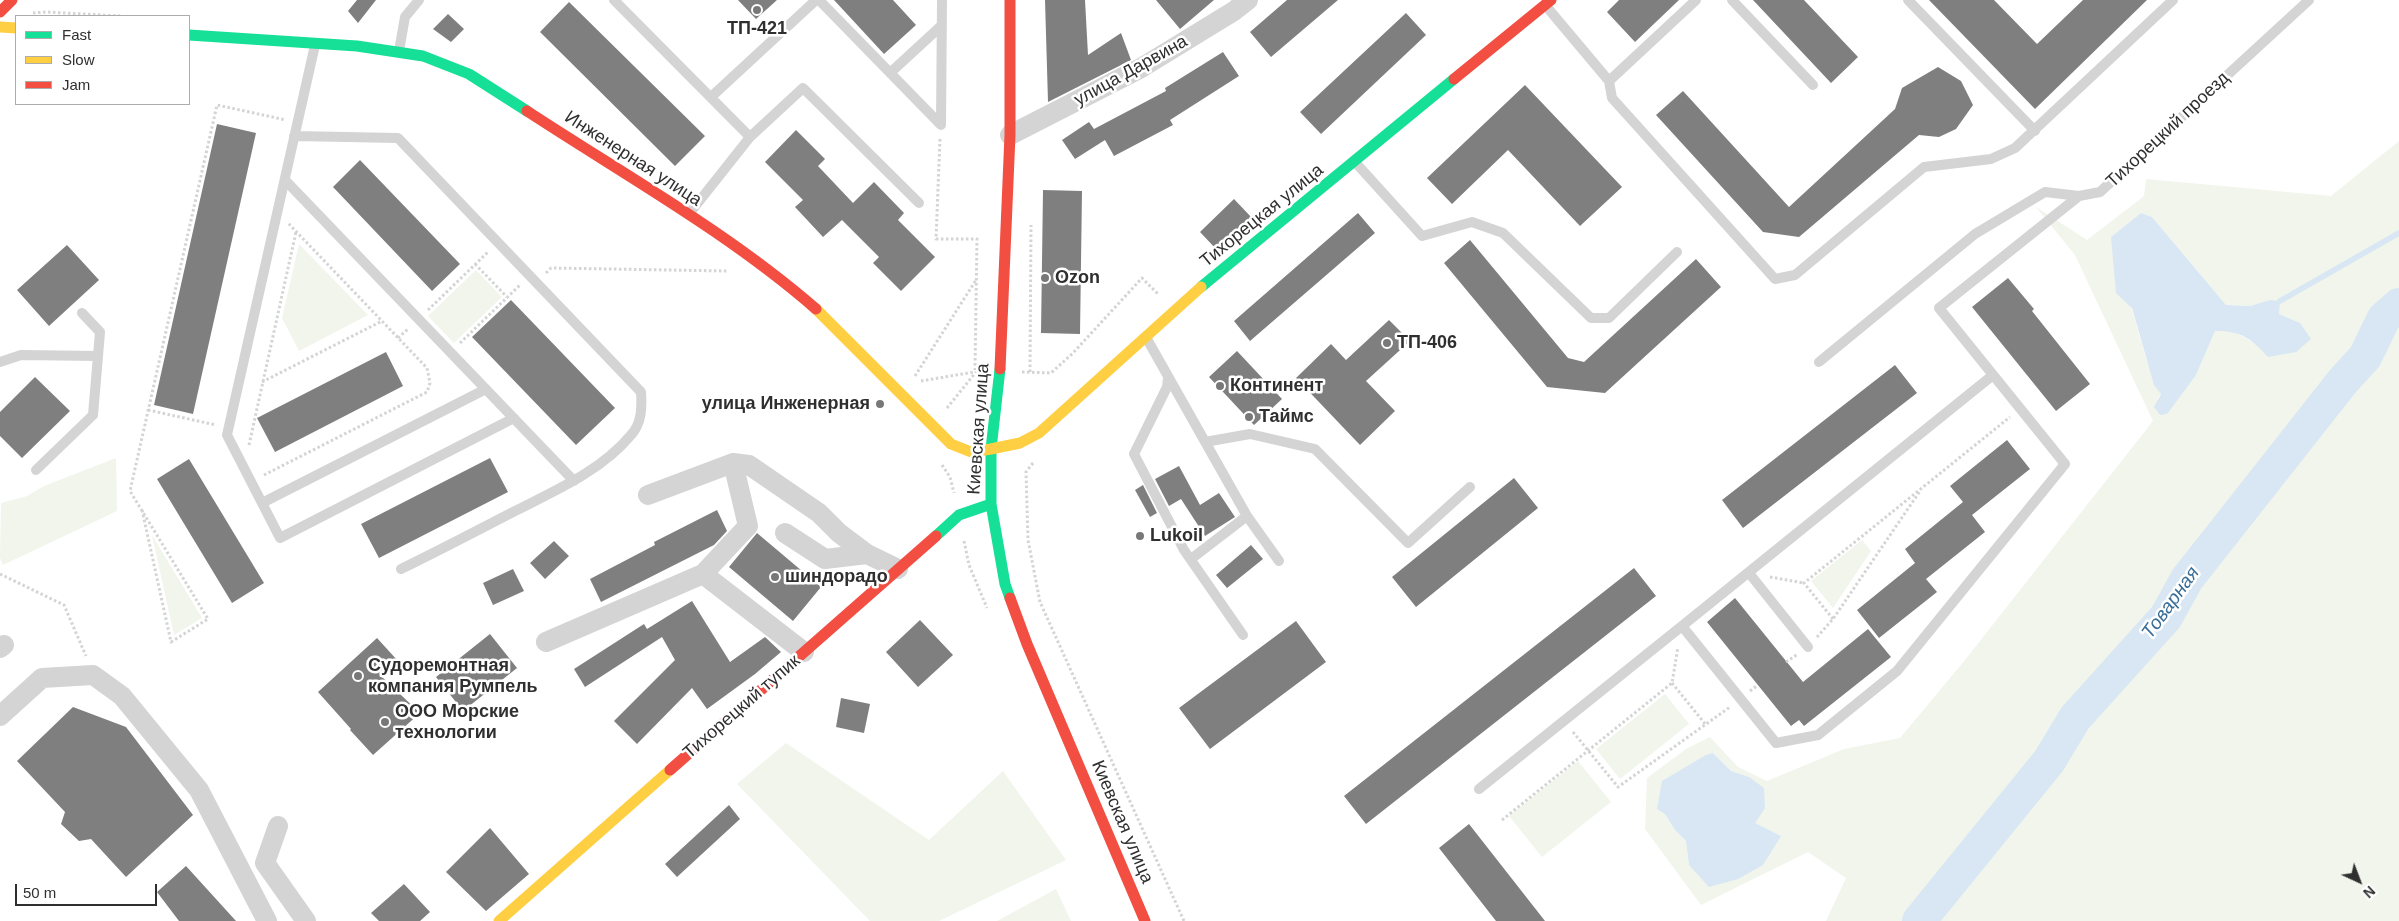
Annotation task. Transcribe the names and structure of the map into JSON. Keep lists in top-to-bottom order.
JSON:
{
  "streets": {
    "main road": [
      "Инженерная улица",
      "Тихорецкая улица",
      "Киевская улица",
      "Тихорецкий тупик"
    ],
    "street": ["улица Дарвина"],
    "lane": ["Тихорецкий проезд"]
  },
  "crossings": [
    ["улица Дарвина", "Киевская улица"],
    ["Инженерная улица", "Тихорецкая улица"],
    ["Инженерная улица", "Киевская улица"],
    ["Тихорецкая улица", "Киевская улица"],
    ["Киевская улица", "Тихорецкий тупик"]
  ],
  "water": ["Товарная"],
  "places": [
    "ТП-421",
    "Ozon",
    "ТП-406",
    "Континент",
    "улица Инженерная",
    "Таймс",
    "Lukoil",
    "шиндорадо",
    "Судоремонтная компания Румпель",
    "ООО Морские технологии"
  ],
  "legend": ["Fast", "Slow", "Jam"],
  "scale_bar": "50 m",
  "north": "bottom right"
}
